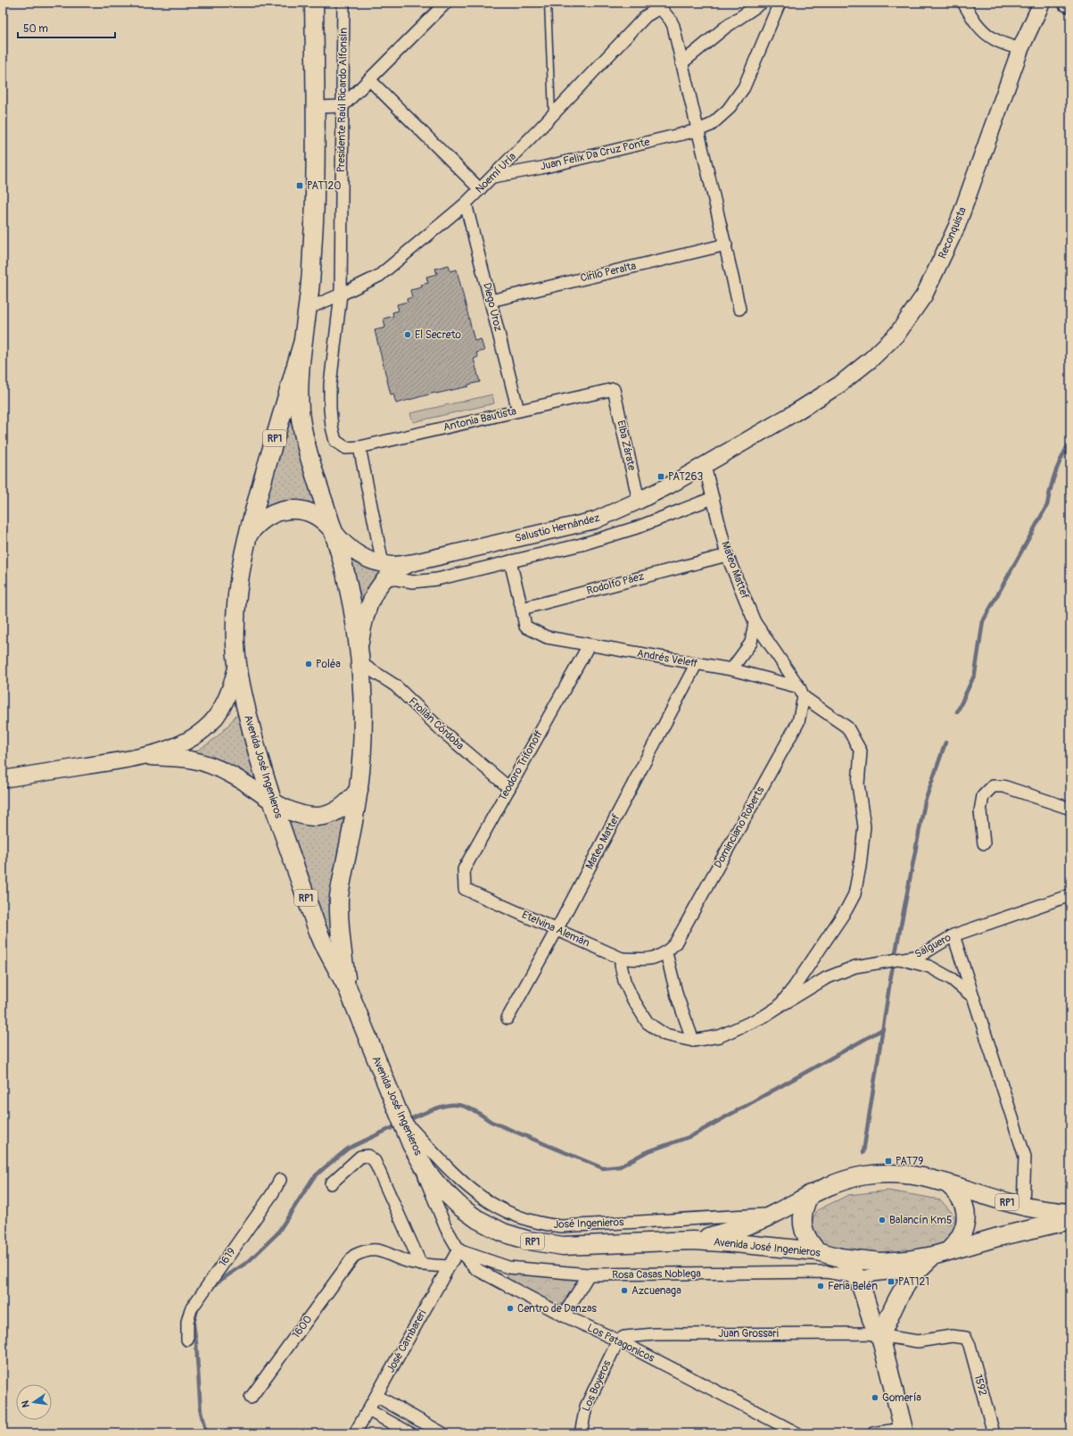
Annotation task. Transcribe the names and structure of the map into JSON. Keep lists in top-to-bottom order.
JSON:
{
  "streets": {
    "main road": ["RP1", "Avenida José Ingenieros"],
    "street": [
      "Presidente Raúl Ricardo Alfonsín",
      "Juan Felix Da Cruz Ponte",
      "Noemí Uría",
      "Reconquista",
      "Cirilo Peralta",
      "Diego Uroz",
      "Antonia Bautista",
      "Elba Zárate",
      "Salustio Hernández",
      "Mateo Mattef",
      "Rodolfo Páez",
      "Andrés Veleff",
      "Froilán Córdoba",
      "Teodoro Trifonoff",
      "Dominciano Roberts",
      "Etelvina Alemán",
      "Salguero",
      "José Ingenieros",
      "1619",
      "Rosa Casas Noblega",
      "1600",
      "Juan Grossari",
      "José Cambareri",
      "Los Patagonicos",
      "1592",
      "Los Boyeros"
    ]
  },
  "crossings": [
    ["Presidente Raúl Ricardo Alfonsín", "Noemí Uría"],
    ["Presidente Raúl Ricardo Alfonsín", "Antonia Bautista"],
    ["Juan Felix Da Cruz Ponte", "Noemí Uría"],
    ["Noemí Uría", "Diego Uroz"],
    ["Noemí Uría", "RP1"],
    ["Reconquista", "Salustio Hernández"],
    ["Cirilo Peralta", "Diego Uroz"],
    ["Diego Uroz", "Antonia Bautista"],
    ["Antonia Bautista", "Elba Zárate"],
    ["RP1", "Avenida José Ingenieros"],
    ["Elba Zárate", "Salustio Hernández"],
    ["Salustio Hernández", "Mateo Mattef"],
    ["Salustio Hernández", "Froilán Córdoba"],
    ["Salustio Hernández", "Avenida José Ingenieros"],
    ["Mateo Mattef", "Rodolfo Páez"],
    ["Mateo Mattef", "Andrés Veleff"],
    ["Mateo Mattef", "Dominciano Roberts"],
    ["Mateo Mattef", "Etelvina Alemán"],
    ["Rodolfo Páez", "Andrés Veleff"],
    ["Andrés Veleff", "Teodoro Trifonoff"],
    ["Andrés Veleff", "Dominciano Roberts"],
    ["Froilán Córdoba", "Teodoro Trifonoff"],
    ["Froilán Córdoba", "Avenida José Ingenieros"],
    ["Teodoro Trifonoff", "Etelvina Alemán"],
    ["Avenida José Ingenieros", "José Ingenieros"],
    ["Avenida José Ingenieros", "Juan Grossari"],
    ["Avenida José Ingenieros", "Los Patagonicos"],
    ["Dominciano Roberts", "Etelvina Alemán"],
    ["Rosa Casas Noblega", "José Cambareri"],
    ["Rosa Casas Noblega", "Los Patagonicos"],
    ["Juan Grossari", "Los Patagonicos"],
    ["Juan Grossari", "1592"],
    ["Juan Grossari", "Los Boyeros"],
    ["José Cambareri", "Los Patagonicos"],
    ["Los Patagonicos", "Los Boyeros"]
  ],
  "places": {
    "transit": [
      "PAT120",
      "PAT263",
      "PAT79",
      "PAT121"
    ],
    "other": [
      "El Secreto",
      "Poléa",
      "Balancín Km5",
      "Feria Belén",
      "Azcuenaga",
      "Centro de Danzas",
      "Gomería"
    ]
  },
  "scale_bar": "50 m",
  "north": "left"
}
